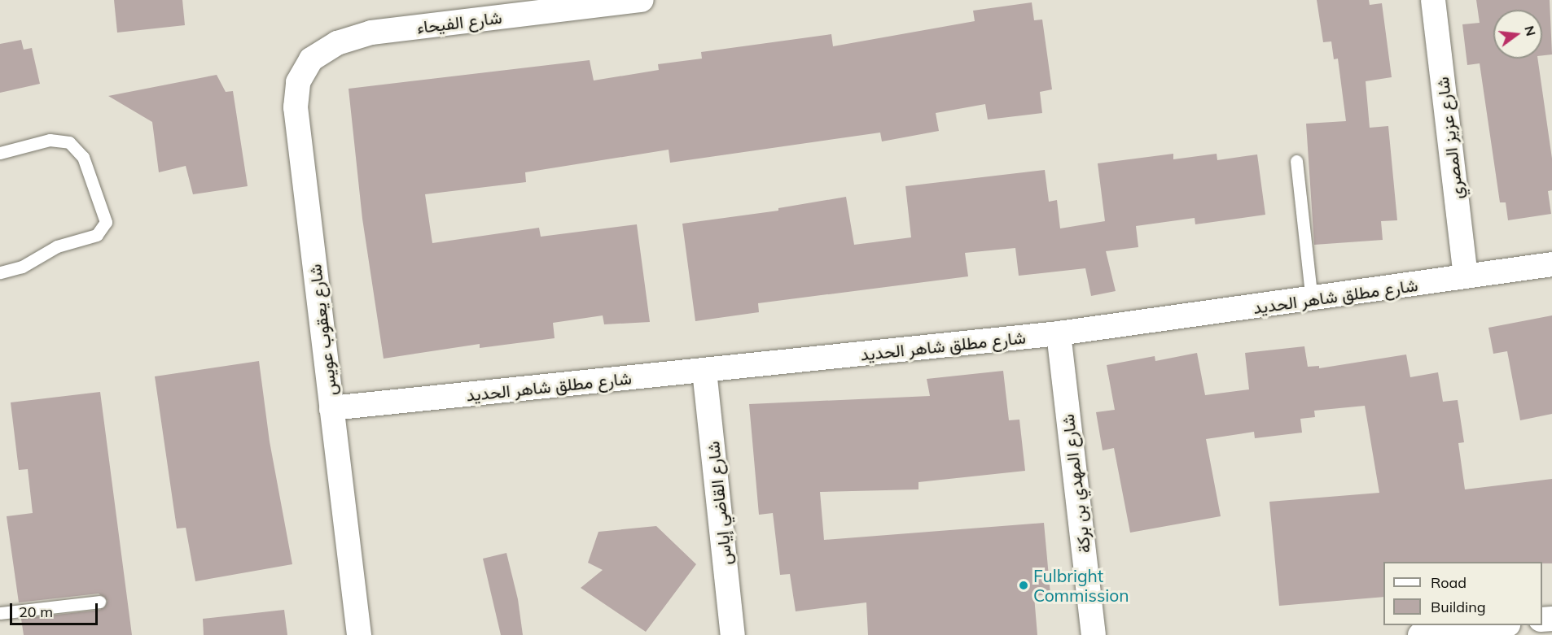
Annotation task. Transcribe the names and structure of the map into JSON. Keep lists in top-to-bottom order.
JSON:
{
  "streets": {
    "street": [
      "شارع الفيحاء",
      "شارع عزيز المصري",
      "شارع مطلق شاهر الحديد",
      "شارع يعقوب عويس",
      "شارع المهدي بن بركة",
      "شارع القاضي إياس"
    ]
  },
  "crossings": [
    ["شارع الفيحاء", "شارع يعقوب عويس"],
    ["شارع عزيز المصري", "شارع مطلق شاهر الحديد"],
    ["شارع مطلق شاهر الحديد", "شارع يعقوب عويس"],
    ["شارع مطلق شاهر الحديد", "شارع المهدي بن بركة"],
    ["شارع مطلق شاهر الحديد", "شارع القاضي إياس"]
  ],
  "places": ["Fulbright Commission"],
  "legend": ["Road", "Building"],
  "scale_bar": "20 m",
  "north": "right"
}
